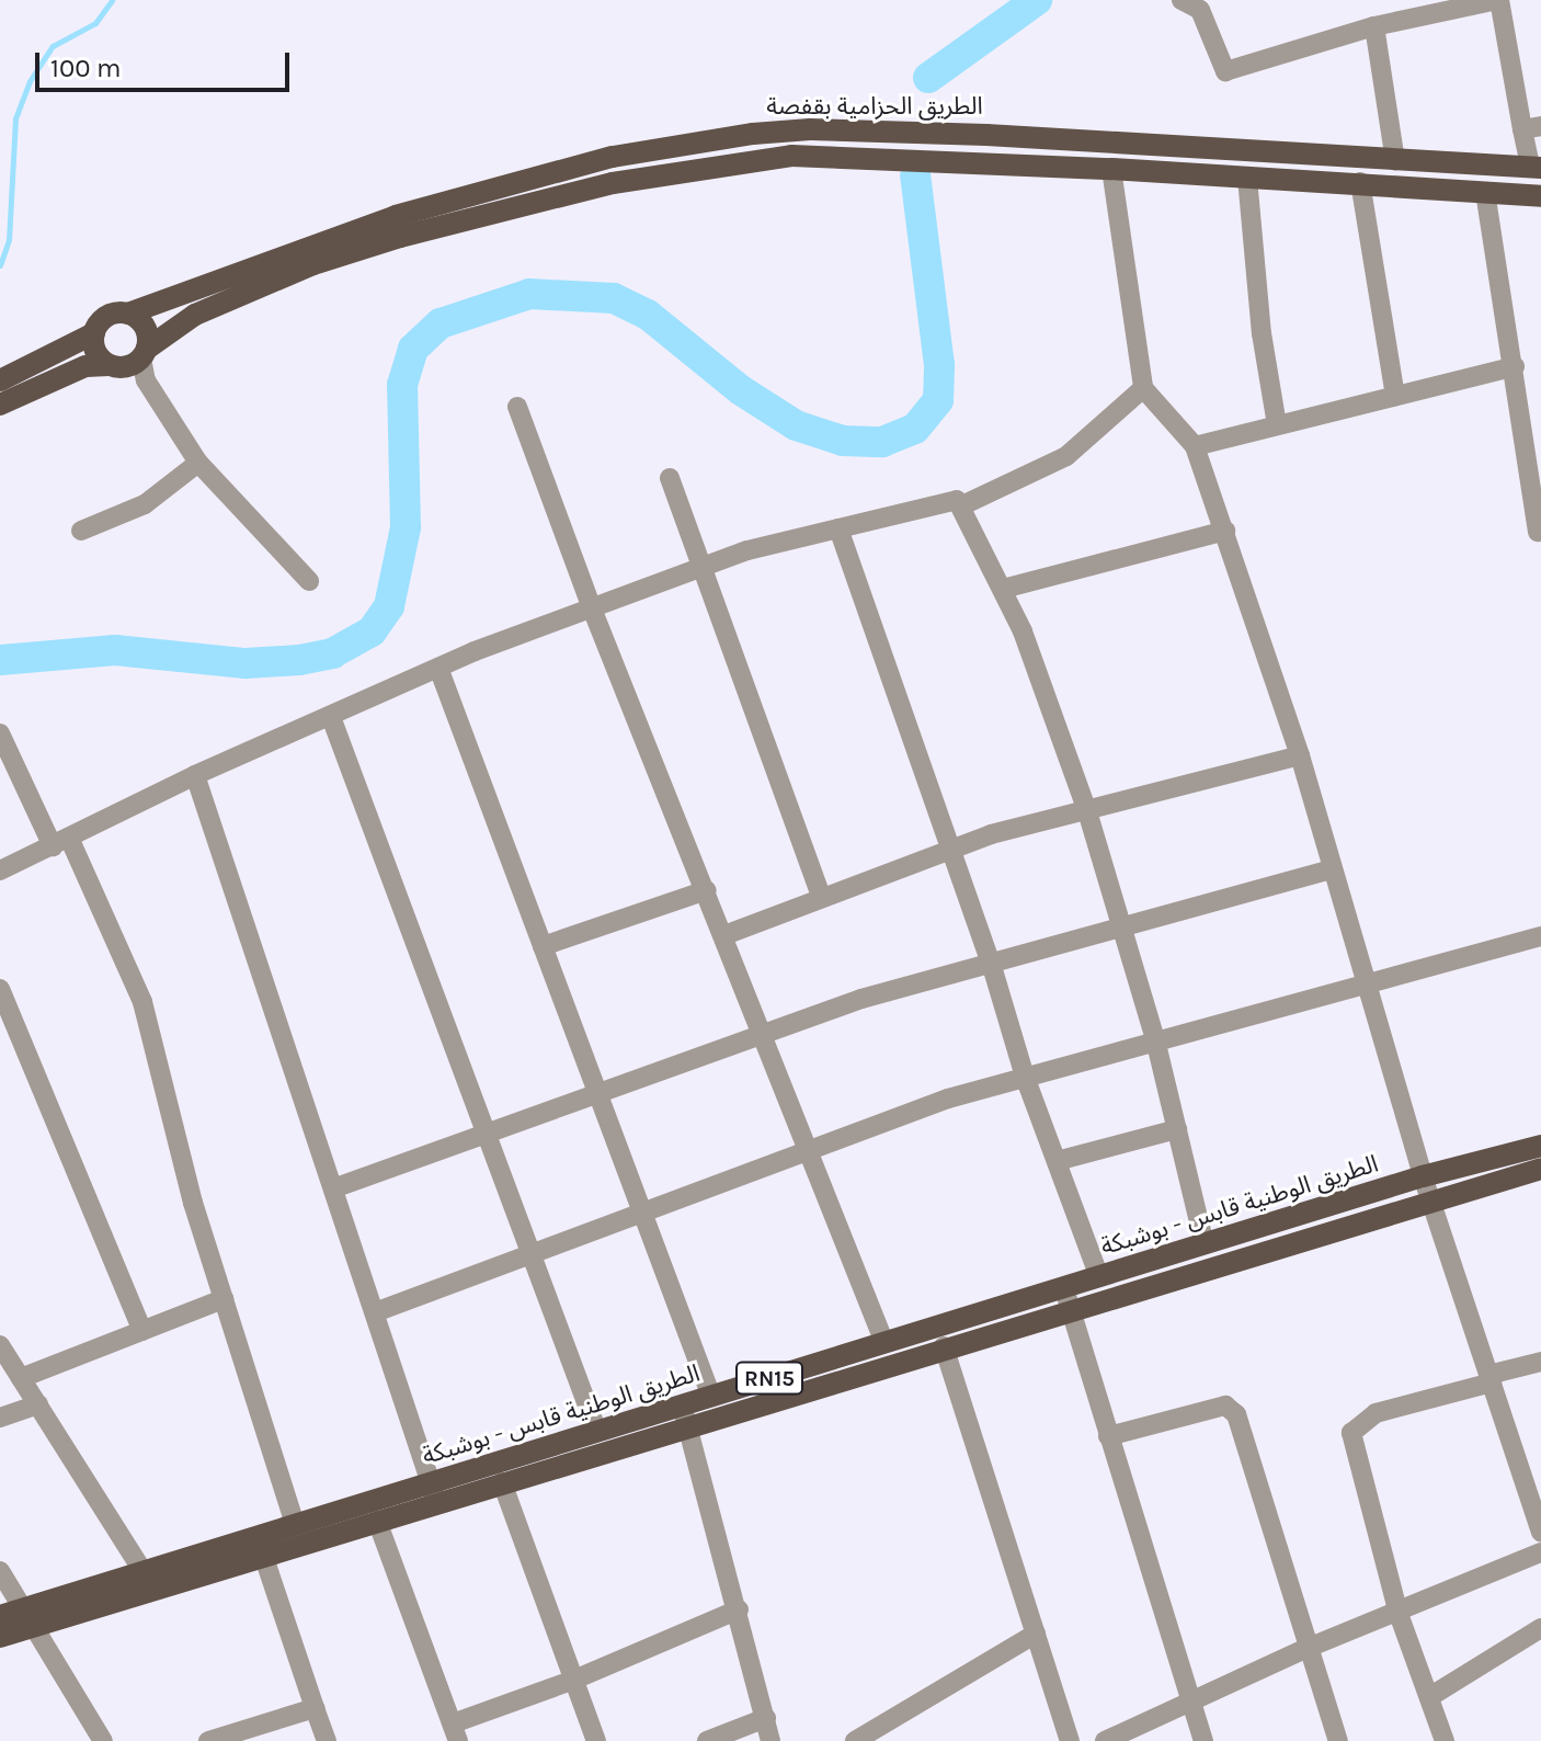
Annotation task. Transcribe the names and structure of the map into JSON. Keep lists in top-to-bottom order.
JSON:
{
  "streets": {
    "main road": ["الطريق الحزامية بقفصة", "الطريق الوطنية قابس - بوشبكة", "RN15"]
  },
  "scale_bar": "100 m"
}
